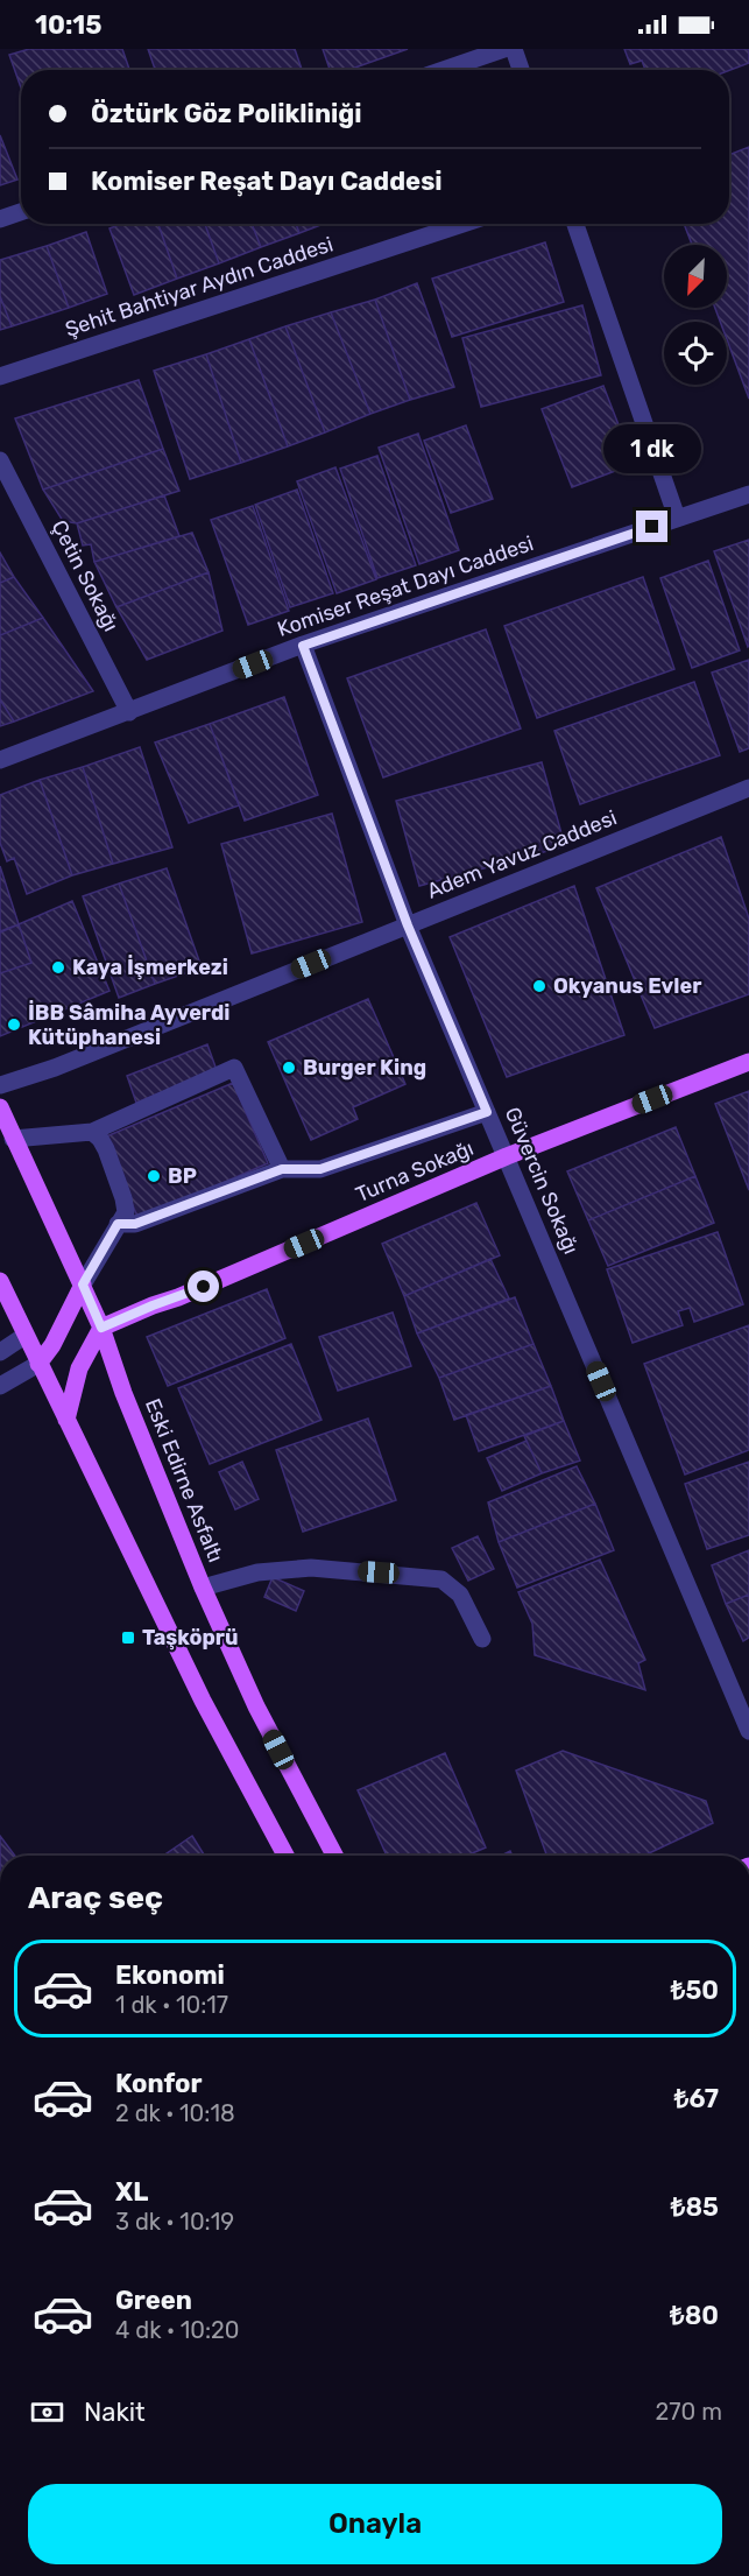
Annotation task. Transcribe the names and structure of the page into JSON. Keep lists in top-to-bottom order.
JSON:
{
  "streets": {
    "main road": ["Turna Sokağı", "Eski Edirne Asfaltı"],
    "street": [
      "Şehit Bahtiyar Aydın Caddesi",
      "Çetin Sokağı",
      "Komiser Reşat Dayı Caddesi",
      "Adem Yavuz Caddesi",
      "Güvercin Sokağı"
    ]
  },
  "crossings": [
    ["Çetin Sokağı", "Komiser Reşat Dayı Caddesi"],
    ["Komiser Reşat Dayı Caddesi", "Güvercin Sokağı"],
    ["Adem Yavuz Caddesi", "Güvercin Sokağı"],
    ["Turna Sokağı", "Güvercin Sokağı"],
    ["Turna Sokağı", "Eski Edirne Asfaltı"]
  ],
  "places": {
    "other": [
      "Kaya İşmerkezi",
      "Okyanus Evler",
      "İBB Sâmiha Ayverdi Kütüphanesi",
      "Burger King",
      "BP"
    ],
    "transit": ["Taşköprü"]
  },
  "north": "bottom left",
  "page": {
    "status": "10:15",
    "banner": ["Öztürk Göz Polikliniği", "Komiser Reşat Dayı Caddesi"],
    "bubble": "1 dk",
    "heading": "Araç seç",
    "list": [
      {
        "name": "Ekonomi",
        "note": "1 dk · 10:17",
        "value": "₺50"
      },
      {
        "name": "Konfor",
        "note": "2 dk · 10:18",
        "value": "₺67"
      },
      {
        "name": "XL",
        "note": "3 dk · 10:19",
        "value": "₺85"
      },
      {
        "name": "Green",
        "note": "4 dk · 10:20",
        "value": "₺80"
      }
    ],
    "pay": ["Nakit", "270 m"],
    "buttons": "Onayla"
  }
}
